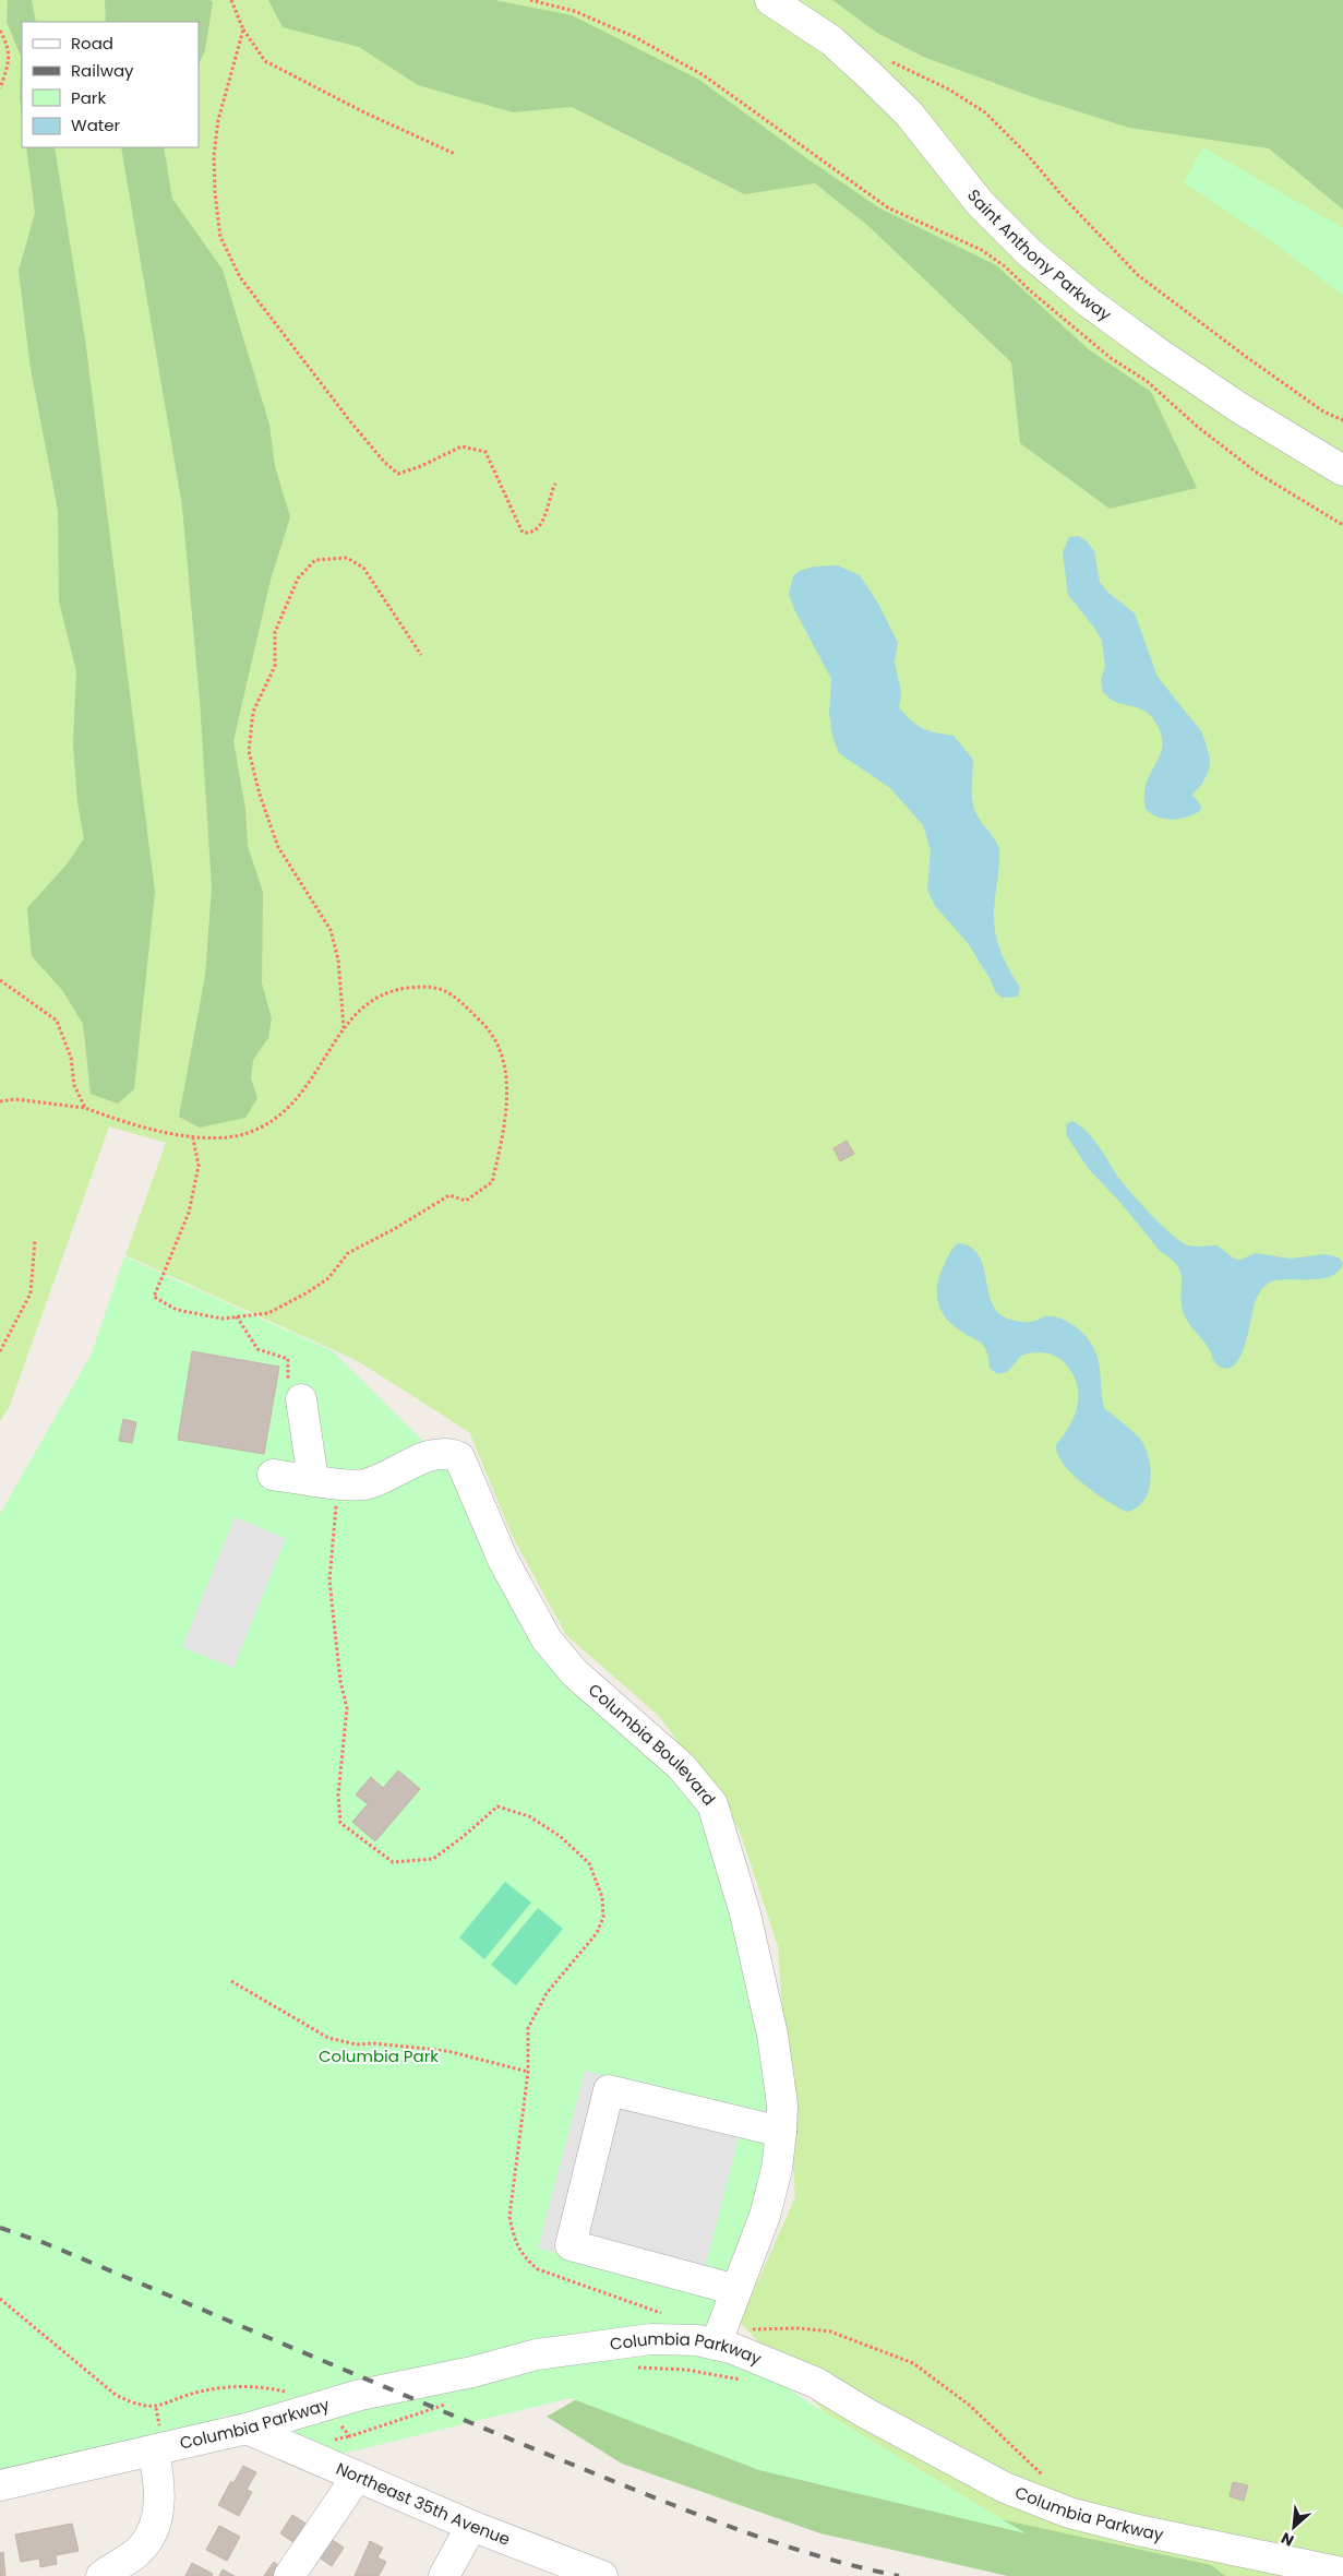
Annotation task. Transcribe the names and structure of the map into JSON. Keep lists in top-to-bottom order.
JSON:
{
  "streets": {
    "street": [
      "Saint Anthony Parkway",
      "Columbia Boulevard",
      "Columbia Parkway",
      "Northeast 35th Avenue"
    ]
  },
  "crossings": [
    ["Columbia Boulevard", "Columbia Parkway"],
    ["Columbia Parkway", "Northeast 35th Avenue"]
  ],
  "parks": ["Columbia Park"],
  "legend": [
    "Road",
    "Railway",
    "Park",
    "Water"
  ],
  "north": "bottom left"
}
